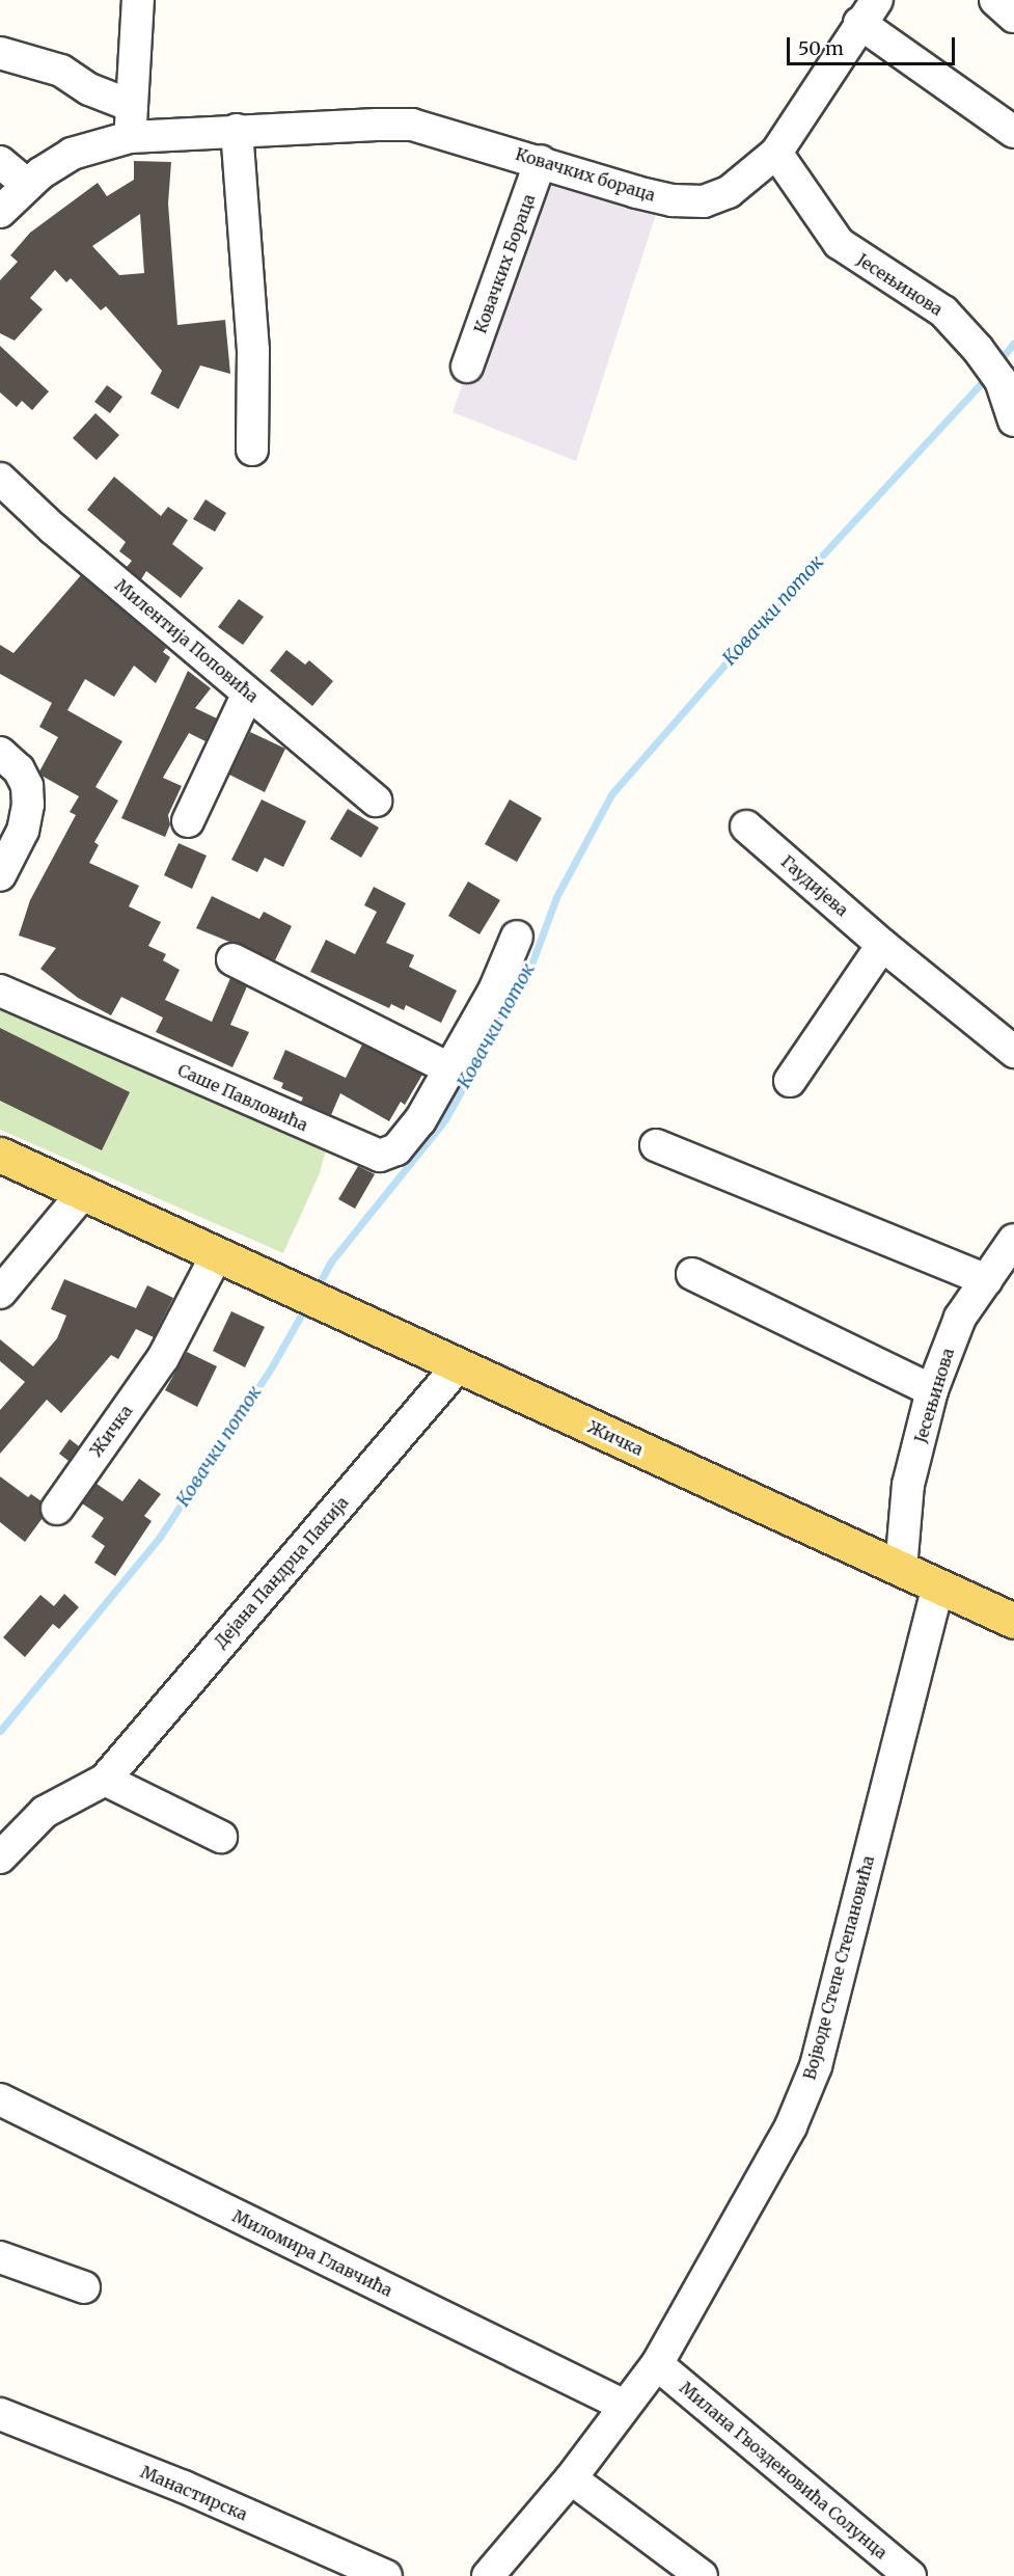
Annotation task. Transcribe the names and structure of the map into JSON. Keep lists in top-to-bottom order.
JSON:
{
  "streets": {
    "main road": ["Жичка"],
    "street": [
      "Ковачких бораца",
      "Ковачких Бораца",
      "Јесењинова",
      "Милентија Поповића",
      "Гаудијева",
      "Саше Павловића",
      "Дејана Пандрца Пакија",
      "Војводе Степе Степановића",
      "Миломира Главчића",
      "Милана Гвозденовића Солунца",
      "Манастирска"
    ]
  },
  "crossings": [
    ["Ковачких бораца", "Ковачких Бораца"],
    ["Ковачких бораца", "Јесењинова"],
    ["Јесењинова", "Жичка"],
    ["Жичка", "Дејана Пандрца Пакија"],
    ["Жичка", "Војводе Степе Степановића"],
    ["Војводе Степе Степановића", "Миломира Главчића"],
    ["Војводе Степе Степановића", "Милана Гвозденовића Солунца"]
  ],
  "water": ["Ковачки поток"],
  "scale_bar": "50 m"
}
